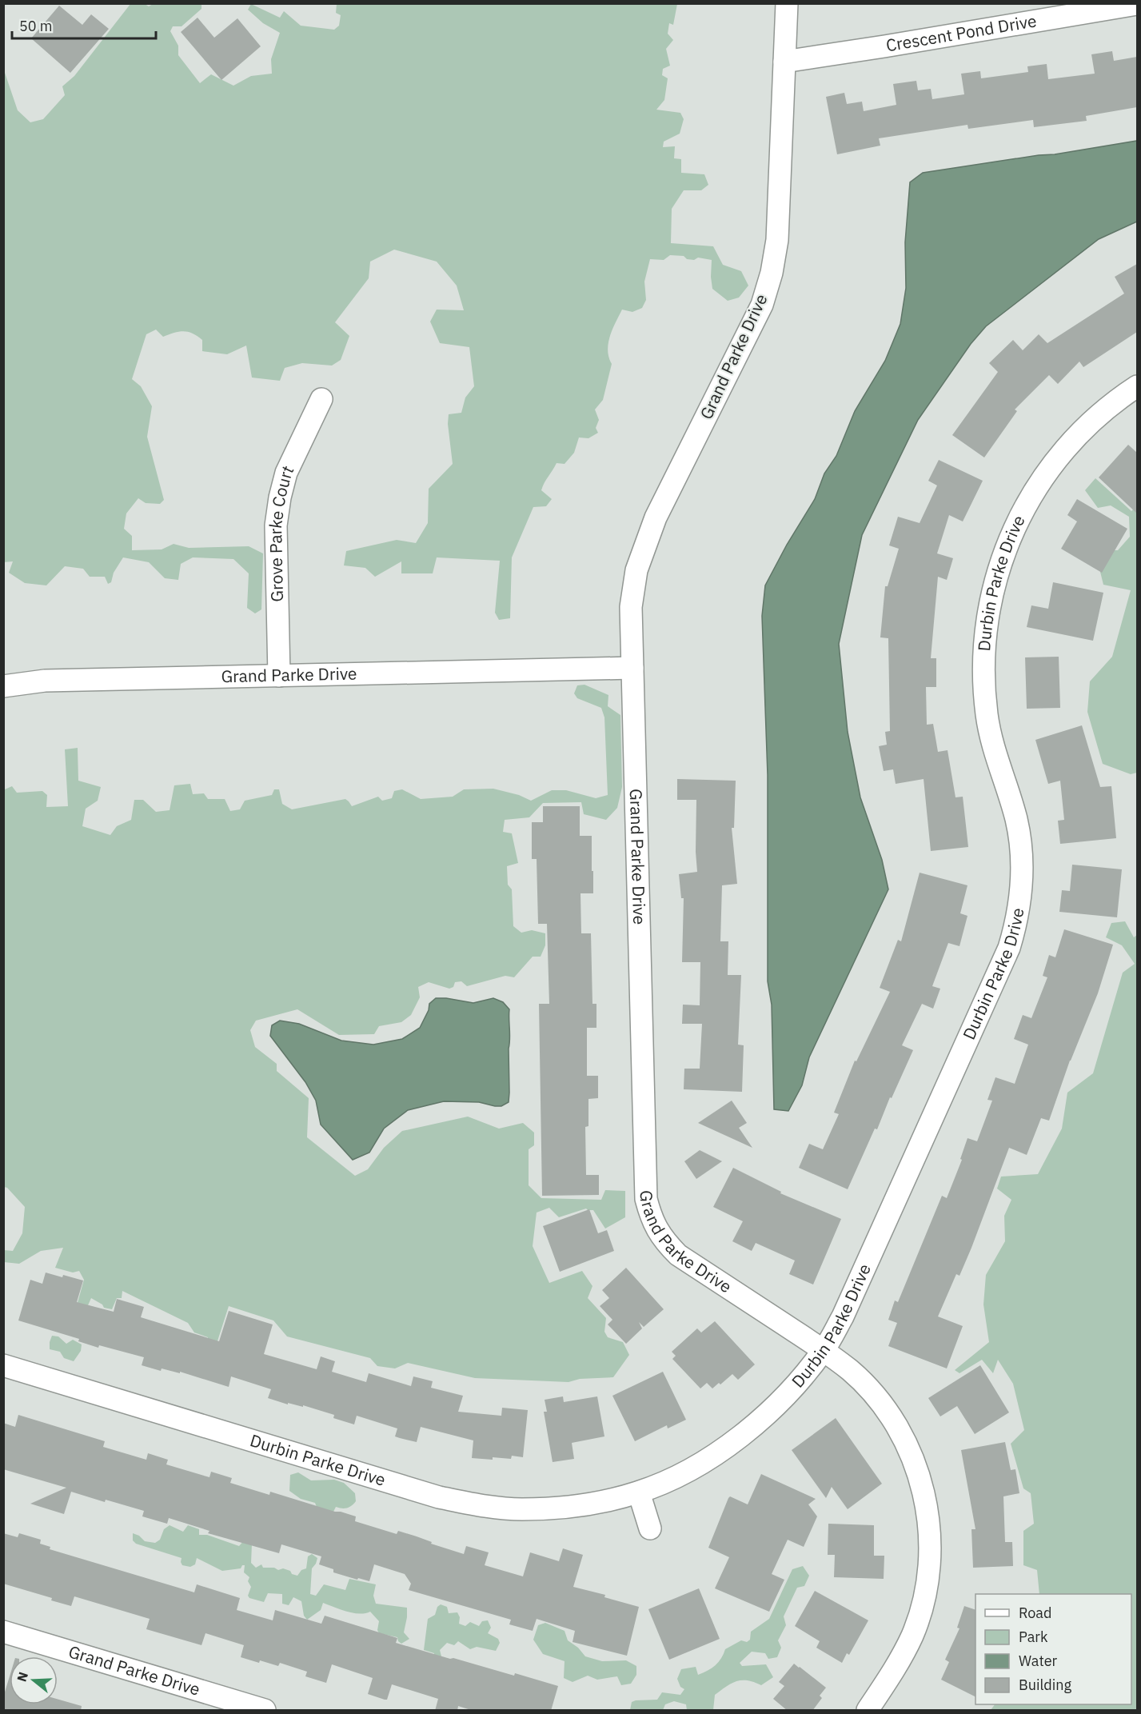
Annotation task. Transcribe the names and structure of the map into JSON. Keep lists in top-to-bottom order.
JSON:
{
  "streets": {
    "street": [
      "Crescent Pond Drive",
      "Grand Parke Drive",
      "Grove Parke Court",
      "Durbin Parke Drive"
    ]
  },
  "crossings": [
    ["Crescent Pond Drive", "Grand Parke Drive"],
    ["Grand Parke Drive", "Grove Parke Court"],
    ["Grand Parke Drive", "Durbin Parke Drive"]
  ],
  "legend": [
    "Road",
    "Park",
    "Water",
    "Building"
  ],
  "scale_bar": "50 m",
  "north": "left"
}
